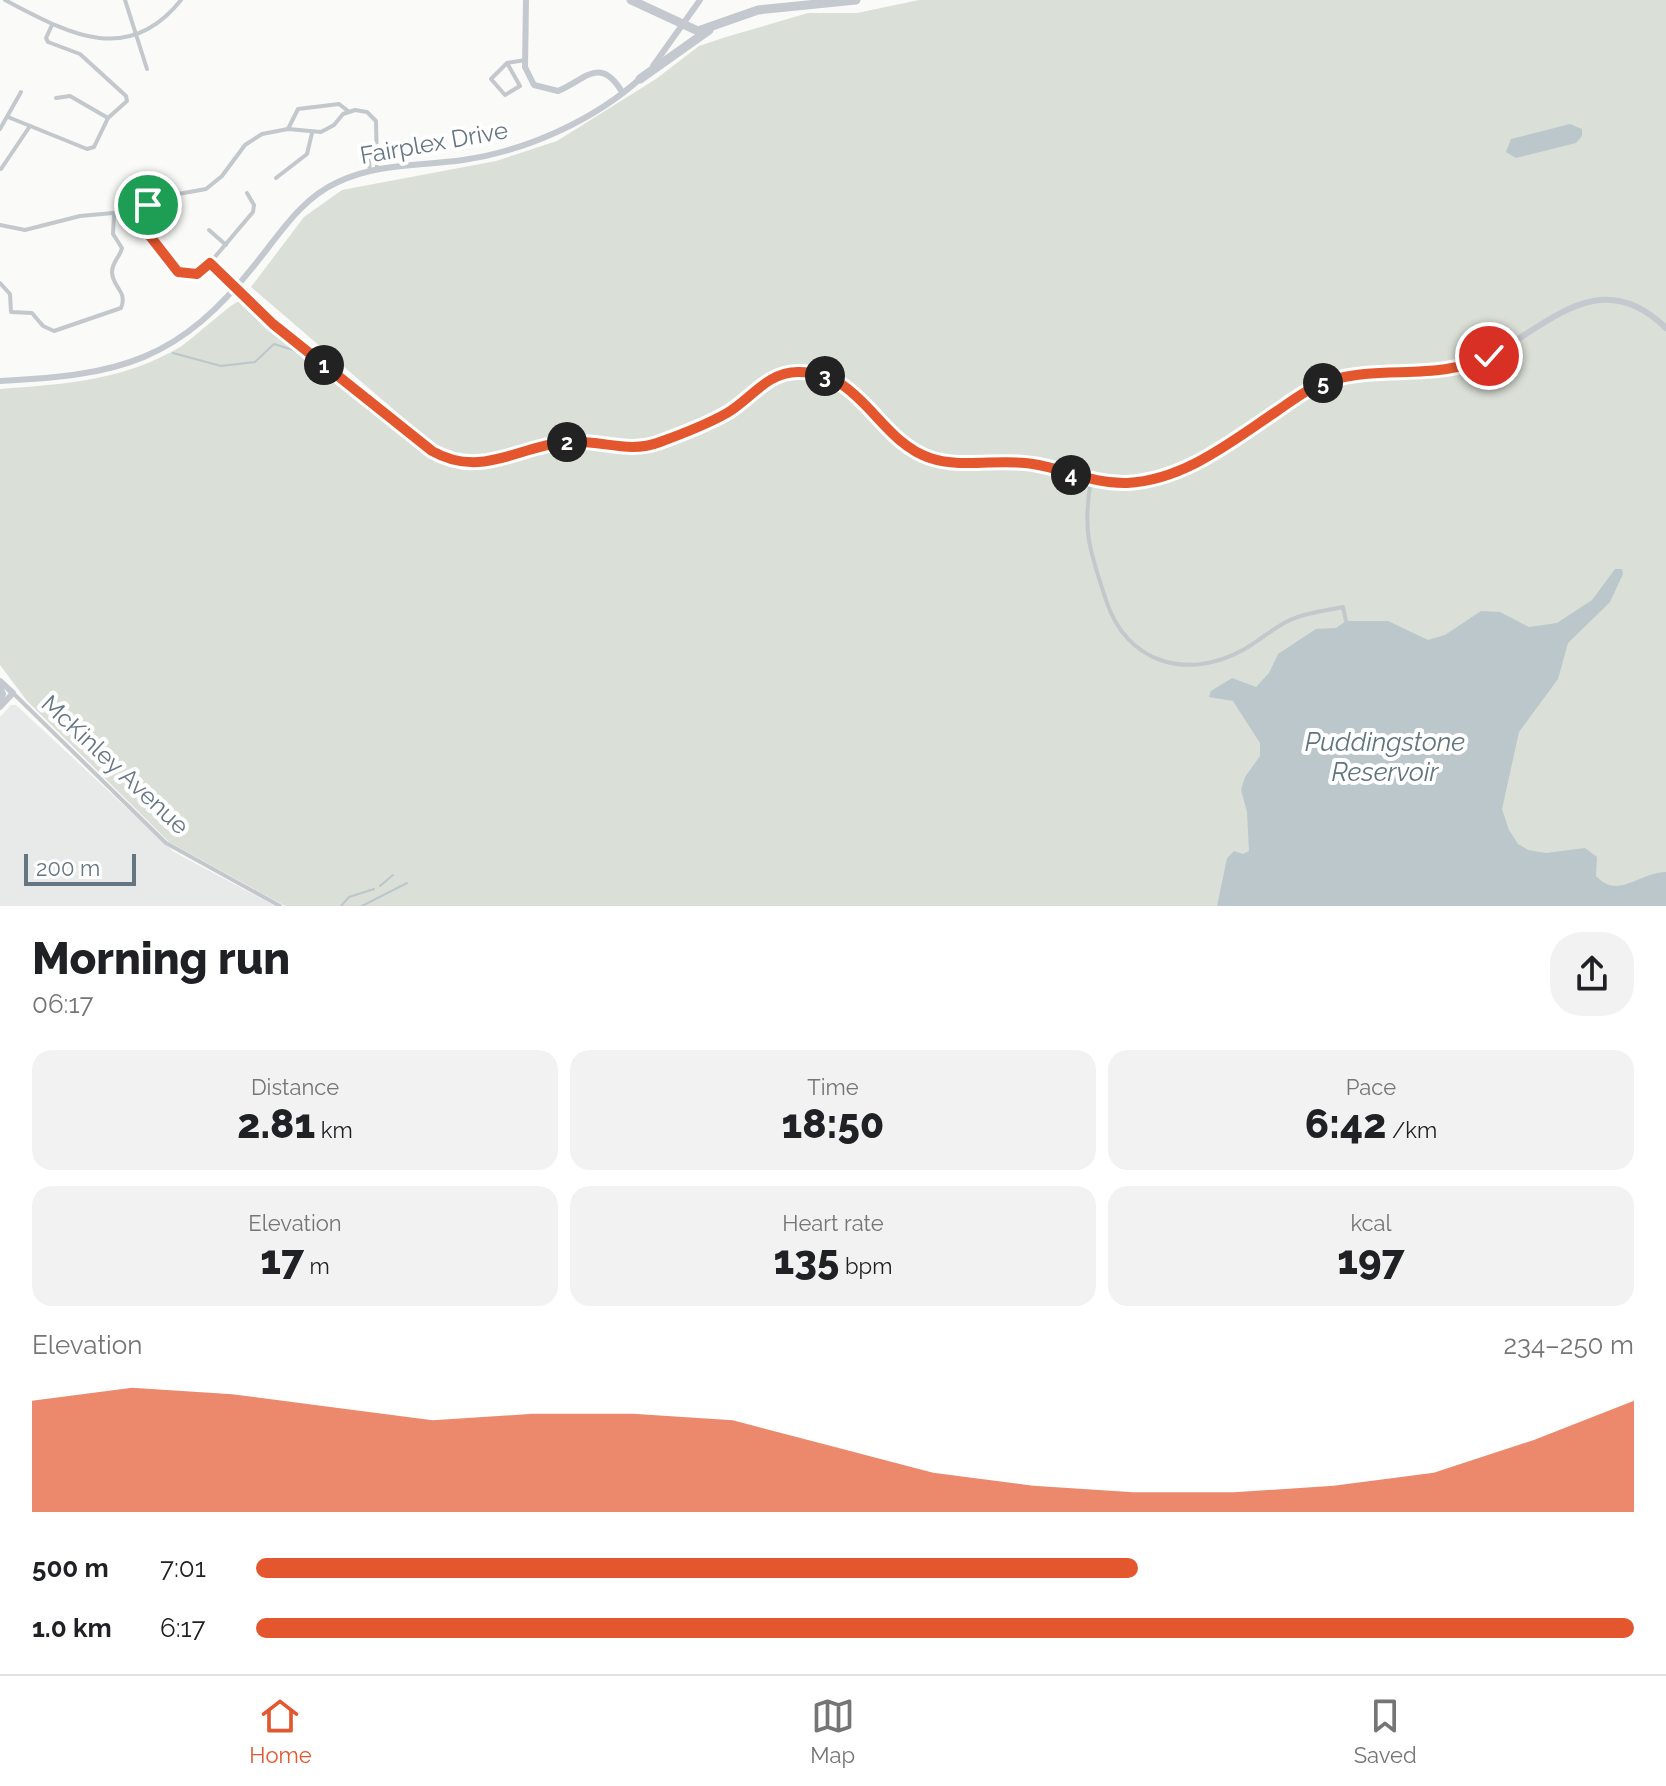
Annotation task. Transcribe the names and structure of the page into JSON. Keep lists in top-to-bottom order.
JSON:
{
  "streets": {
    "main road": ["Fairplex Drive"],
    "street": ["McKinley Avenue"]
  },
  "water": ["Puddingstone Reservoir"],
  "scale_bar": "200 m",
  "page": {
    "pins": [
      "1",
      "3",
      "5",
      "2",
      "4"
    ],
    "scale": "200 m",
    "heading": ["Morning run", "06:17"],
    "stats": [
      ["Distance", "2.81 km"],
      ["Time", "18:50"],
      ["Pace", "6:42 /km"],
      ["Elevation", "17 m"],
      ["Heart rate", "135 bpm"],
      ["kcal", "197"]
    ],
    "chart": ["Elevation", "234–250 m"],
    "list": [
      {
        "name": "500 m",
        "note": "7:01"
      },
      {
        "name": "1.0 km",
        "note": "6:17"
      }
    ],
    "tabs": ["Home", "Map", "Saved"]
  }
}
